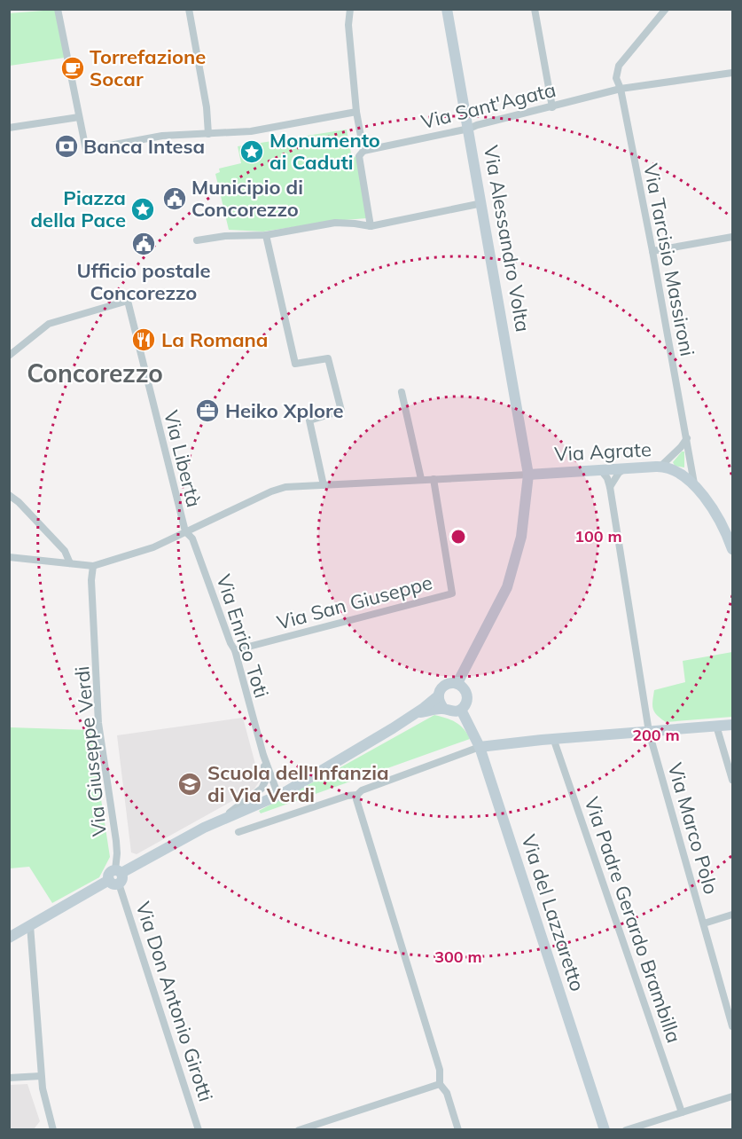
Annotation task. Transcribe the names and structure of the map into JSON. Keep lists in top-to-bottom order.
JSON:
{
  "streets": {
    "street": [
      "Via Sant'Agata",
      "Via Alessandro Volta",
      "Via Tarcisio Massironi",
      "Via Agrate",
      "Via Libertà",
      "Via San Giuseppe",
      "Via Enrico Toti",
      "Via Giuseppe Verdi",
      "Via Marco Polo",
      "Via del Lazzaretto",
      "Via Padre Gerardo Brambilla",
      "Via Don Antonio Girotti"
    ]
  },
  "crossings": [
    ["Via Sant'Agata", "Via Alessandro Volta"],
    ["Via Sant'Agata", "Via Tarcisio Massironi"],
    ["Via Alessandro Volta", "Via Agrate"],
    ["Via Alessandro Volta", "Via del Lazzaretto"],
    ["Via Tarcisio Massironi", "Via Agrate"],
    ["Via Agrate", "Via Marco Polo"],
    ["Via Libertà", "Via Enrico Toti"],
    ["Via San Giuseppe", "Via Enrico Toti"],
    ["Via Giuseppe Verdi", "Via Don Antonio Girotti"]
  ],
  "districts": ["Concorezzo"],
  "places": {
    "cafe": ["Torrefazione Socar"],
    "bank": ["Banca Intesa"],
    "place": ["Monumento ai Caduti", "Piazza della Pace"],
    "public building": ["Municipio di Concorezzo", "Ufficio postale Concorezzo"],
    "restaurant": ["La Romana"],
    "office": ["Heiko Xplore"],
    "school or university": ["Scuola dell'Infanzia di Via Verdi"]
  },
  "rings": ["100 m", "200 m", "300 m"]
}
